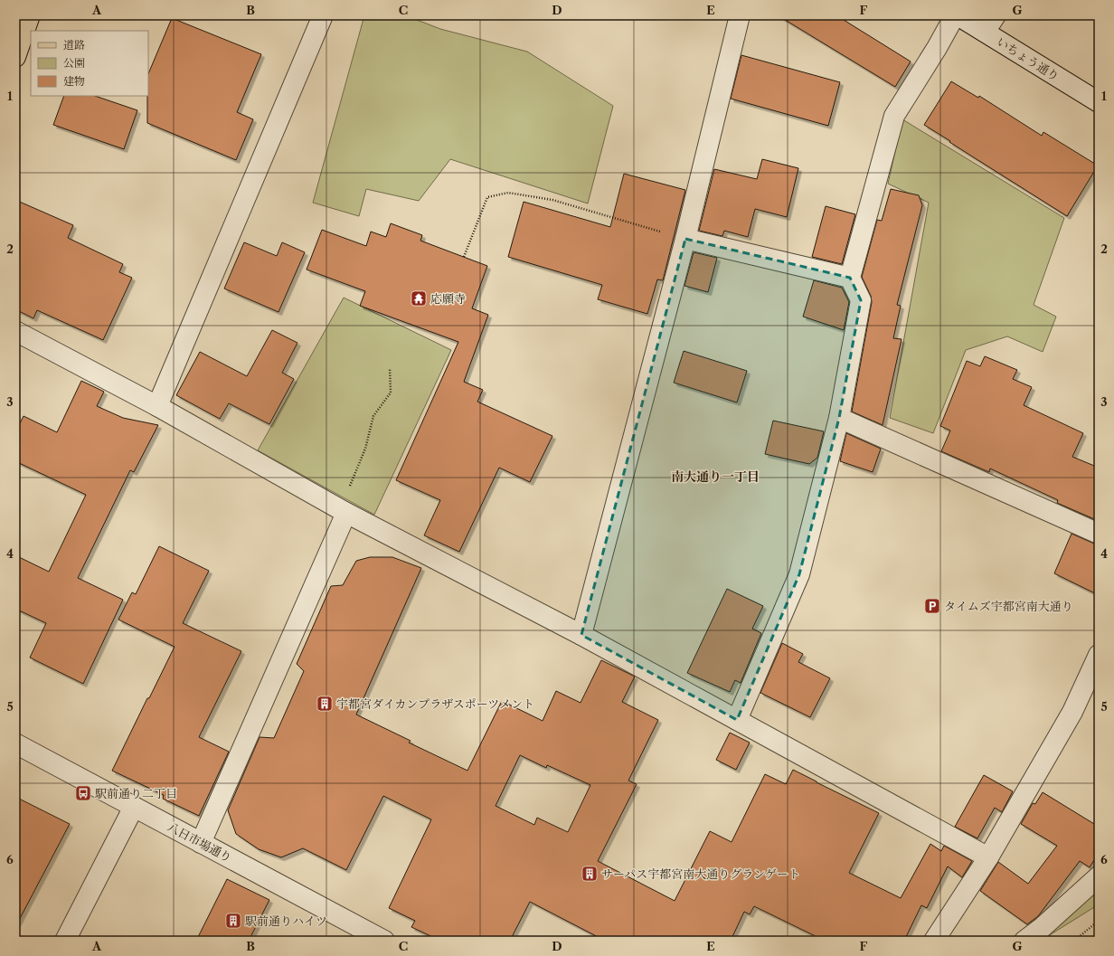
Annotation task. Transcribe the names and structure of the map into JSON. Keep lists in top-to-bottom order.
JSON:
{
  "streets": {
    "street": ["いちょう通り", "八日市場通り"]
  },
  "districts": ["南大通り一丁目"],
  "places": {
    "temple": ["応願寺"],
    "parking": ["タイムズ宇都宮南大通り"],
    "building": ["宇都宮ダイカンプラザスポーツメント", "サーパス宇都宮南大通りグランゲート", "駅前通りハイツ"],
    "bus stop": ["駅前通り二丁目"]
  },
  "legend": ["道路", "公園", "建物"],
  "grid": {
    "columns": [
      "A",
      "B",
      "C",
      "D",
      "E",
      "F",
      "G"
    ],
    "rows": [
      "1",
      "2",
      "3",
      "4",
      "5",
      "6"
    ]
  }
}
